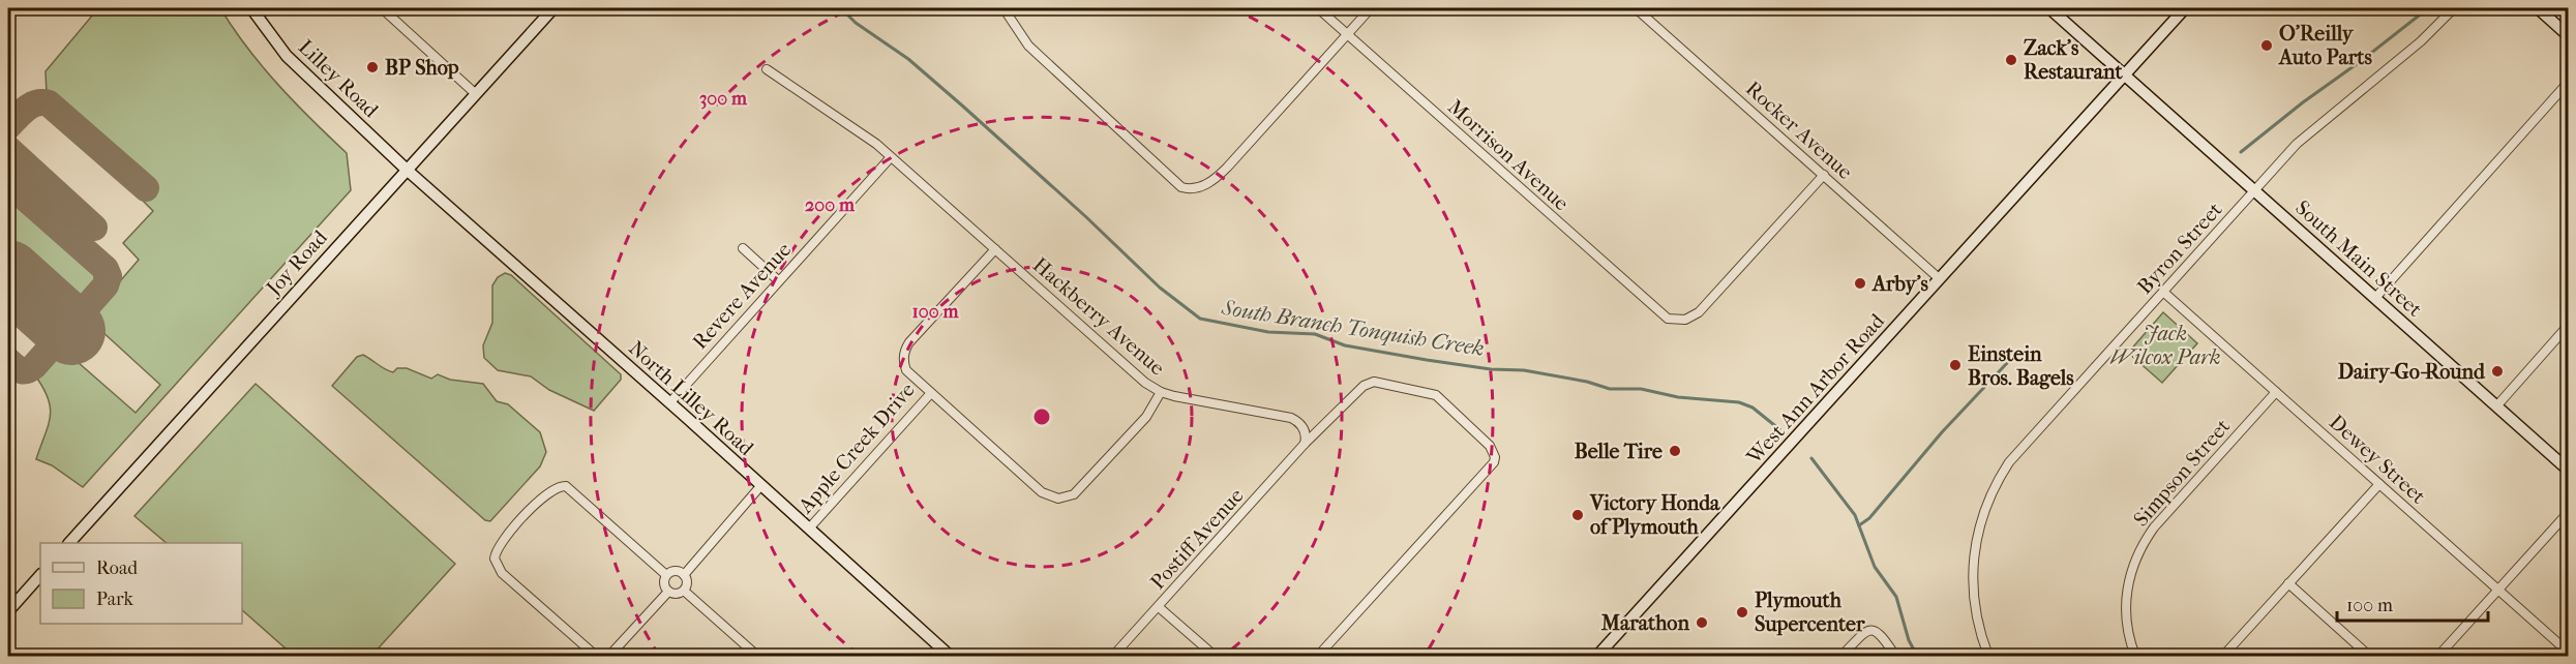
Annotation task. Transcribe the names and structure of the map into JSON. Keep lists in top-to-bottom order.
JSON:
{
  "streets": {
    "street": [
      "Lilley Road",
      "Rocker Avenue",
      "Morrison Avenue",
      "Byron Street",
      "South Main Street",
      "Joy Road",
      "Revere Avenue",
      "Hackberry Avenue",
      "West Ann Arbor Road",
      "North Lilley Road",
      "Apple Creek Drive",
      "Dewey Street",
      "Simpson Street",
      "Postiff Avenue"
    ]
  },
  "crossings": [
    ["Lilley Road", "Joy Road"],
    ["Lilley Road", "North Lilley Road"],
    ["Rocker Avenue", "Morrison Avenue"],
    ["Rocker Avenue", "West Ann Arbor Road"],
    ["Byron Street", "South Main Street"],
    ["Byron Street", "Dewey Street"],
    ["South Main Street", "West Ann Arbor Road"],
    ["Joy Road", "North Lilley Road"],
    ["Revere Avenue", "Hackberry Avenue"],
    ["Revere Avenue", "North Lilley Road"],
    ["Hackberry Avenue", "Apple Creek Drive"],
    ["Hackberry Avenue", "Postiff Avenue"],
    ["North Lilley Road", "Apple Creek Drive"],
    ["Dewey Street", "Simpson Street"]
  ],
  "water": ["South Branch Tonquish Creek"],
  "parks": ["Jack Wilcox Park"],
  "places": [
    "O'Reilly Auto Parts",
    "Zack's Restaurant",
    "BP Shop",
    "Arby's",
    "Einstein Bros. Bagels",
    "Dairy-Go-Round",
    "Belle Tire",
    "Victory Honda of Plymouth",
    "Plymouth Supercenter",
    "Marathon"
  ],
  "legend": ["Road", "Park"],
  "scale_bar": "100 m",
  "rings": ["300 m", "200 m", "100 m"]
}
